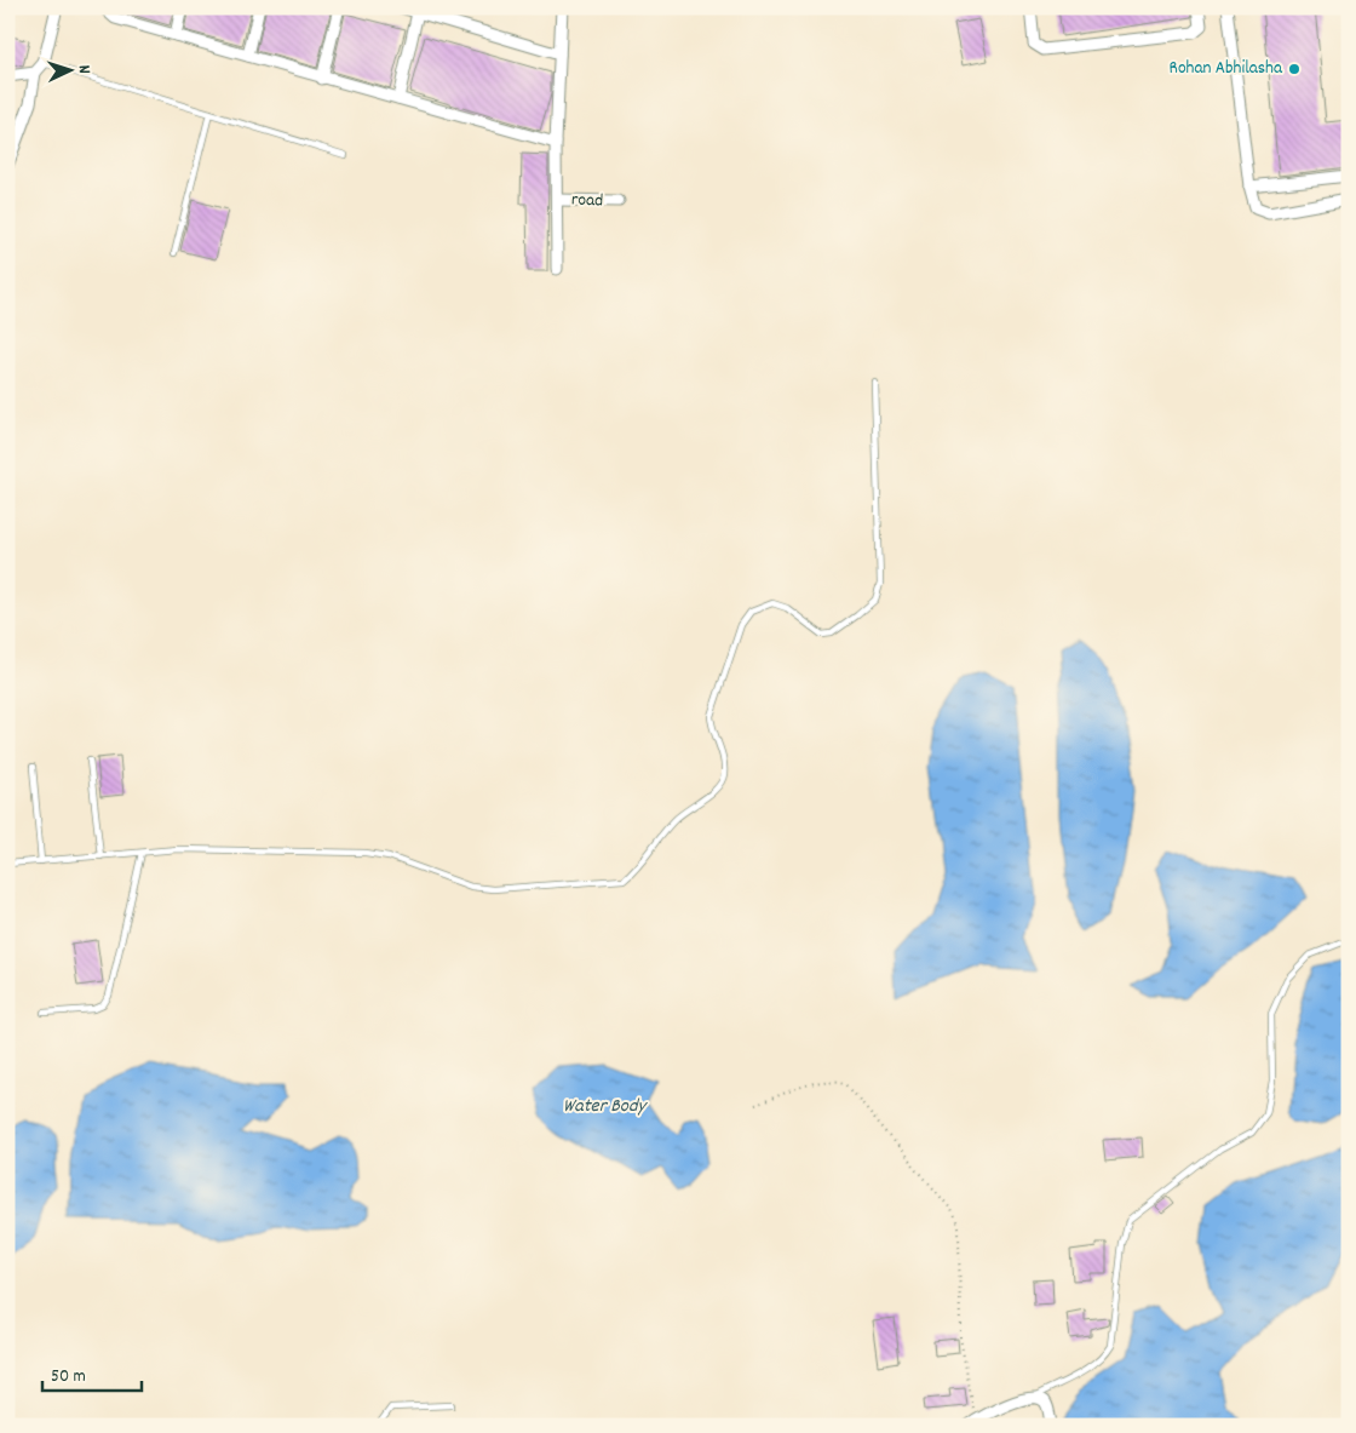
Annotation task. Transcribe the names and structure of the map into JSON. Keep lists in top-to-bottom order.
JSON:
{
  "streets": {
    "street": ["road"]
  },
  "water": ["Water Body"],
  "places": ["Rohan Abhilasha"],
  "scale_bar": "50 m",
  "north": "right"
}
